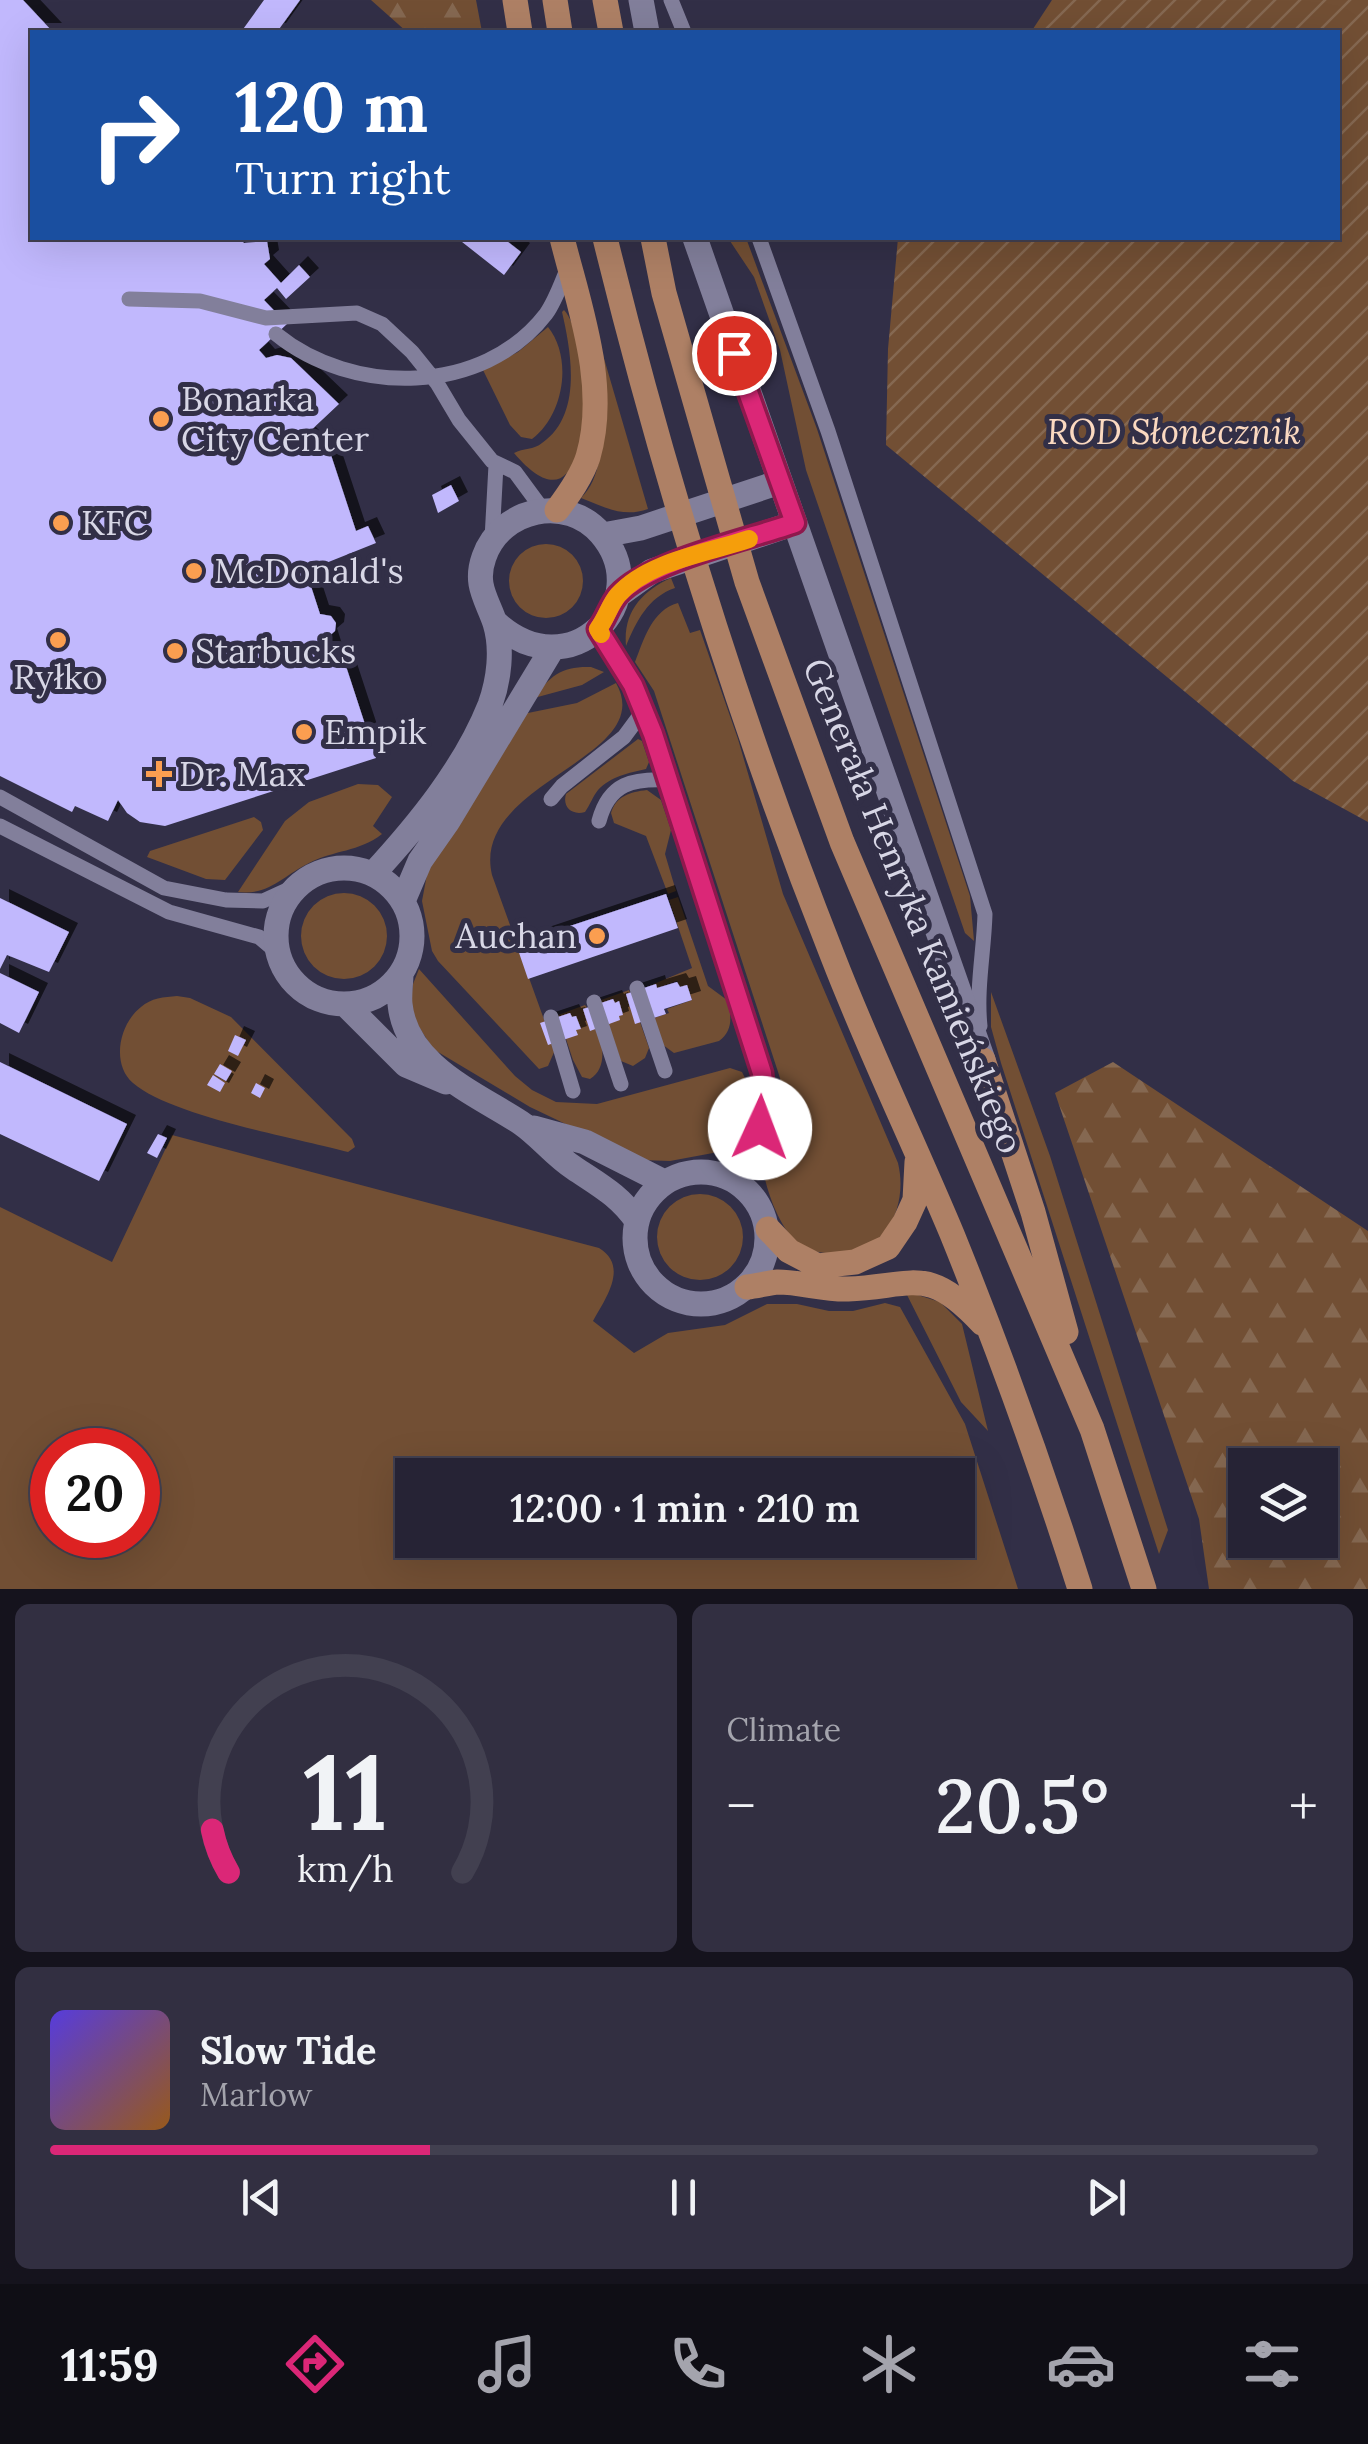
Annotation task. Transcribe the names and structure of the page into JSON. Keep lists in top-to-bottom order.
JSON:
{
  "streets": {
    "main road": ["Generała Henryka Kamieńskiego"]
  },
  "parks": ["ROD Słonecznik"],
  "places": {
    "other": [
      "Bonarka City Center",
      "KFC",
      "McDonald's",
      "Ryłko",
      "Starbucks",
      "Empik",
      "Auchan"
    ],
    "health": ["Dr. Max"]
  },
  "page": {
    "turn": ["120 m", "Turn right"],
    "limit": "20",
    "trip": "12:00 · 1 min · 210 m",
    "tile": "Climate",
    "heat": ["−", "20.5°", "+"],
    "song": ["Slow Tide", "Marlow"],
    "tabs": "11:59",
    "gauge": ["11", "km/h"]
  }
}
